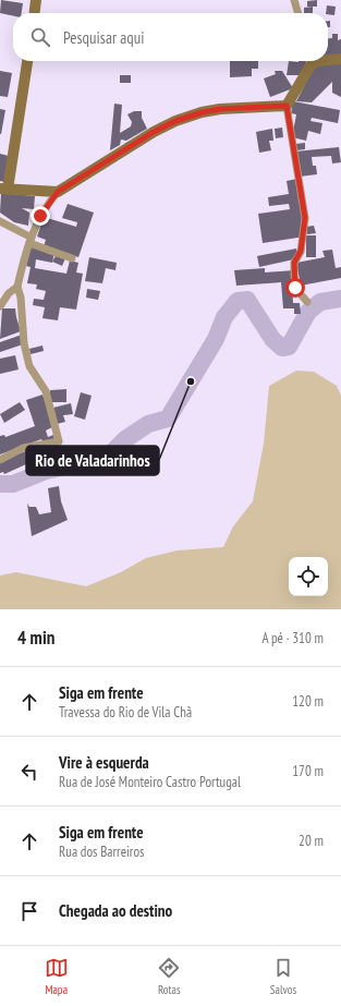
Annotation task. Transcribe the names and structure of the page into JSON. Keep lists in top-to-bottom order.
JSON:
{
  "places": ["Rio de Valadarinhos"],
  "page": {
    "search": "Pesquisar aqui",
    "heading": ["4 min", "A pé · 310 m"],
    "list": [
      ["Siga em frente", "Travessa do Rio de Vila Chã", "120 m"],
      ["Vire à esquerda", "Rua de José Monteiro Castro Portugal", "170 m"],
      ["Siga em frente", "Rua dos Barreiros", "20 m"],
      "Chegada ao destino"
    ],
    "nav": ["Mapa", "Rotas", "Salvos"]
  }
}
